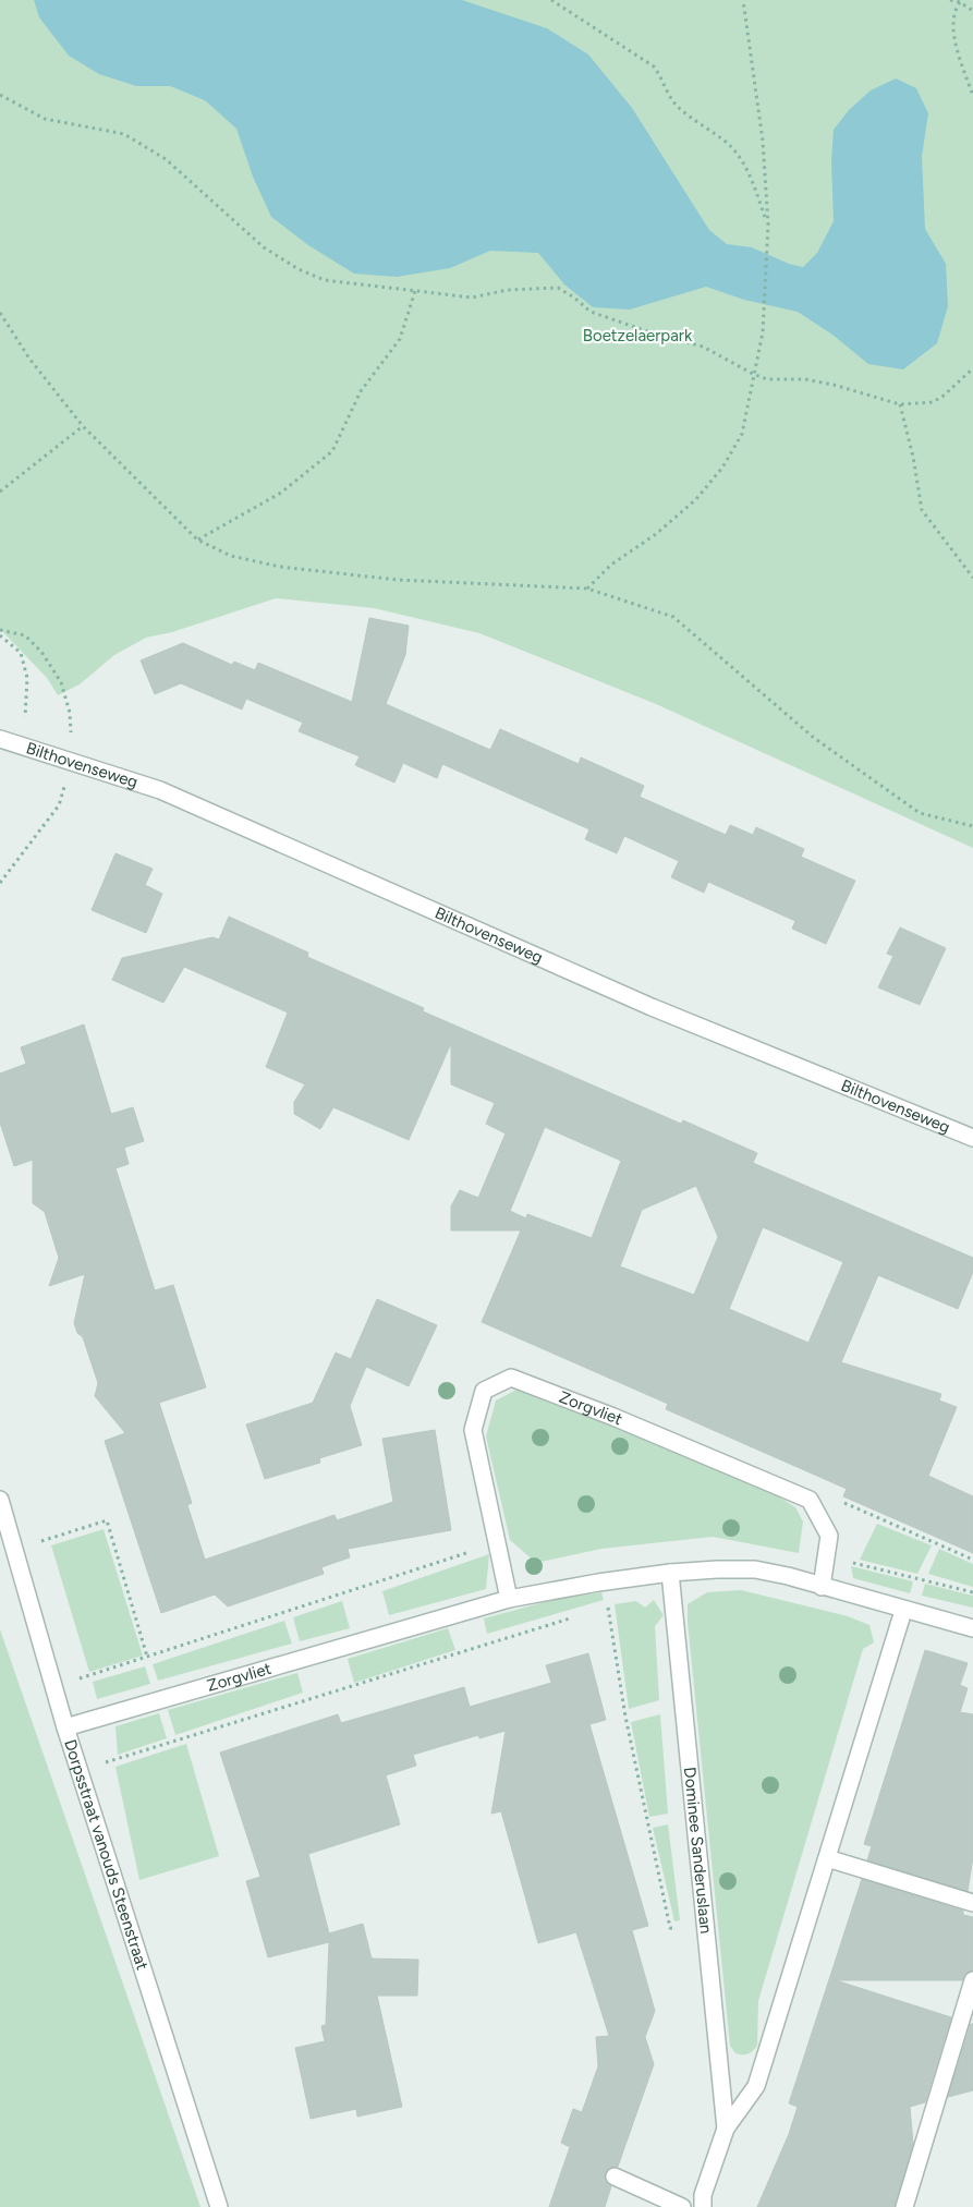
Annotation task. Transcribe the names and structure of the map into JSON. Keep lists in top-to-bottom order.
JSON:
{
  "streets": {
    "street": [
      "Bilthovenseweg",
      "Zorgvliet",
      "Dominee Sanderuslaan",
      "Dorpsstraat vanouds Steenstraat"
    ]
  },
  "crossings": [
    ["Zorgvliet", "Dominee Sanderuslaan"],
    ["Zorgvliet", "Dorpsstraat vanouds Steenstraat"]
  ],
  "parks": ["Boetzelaerpark"]
}
